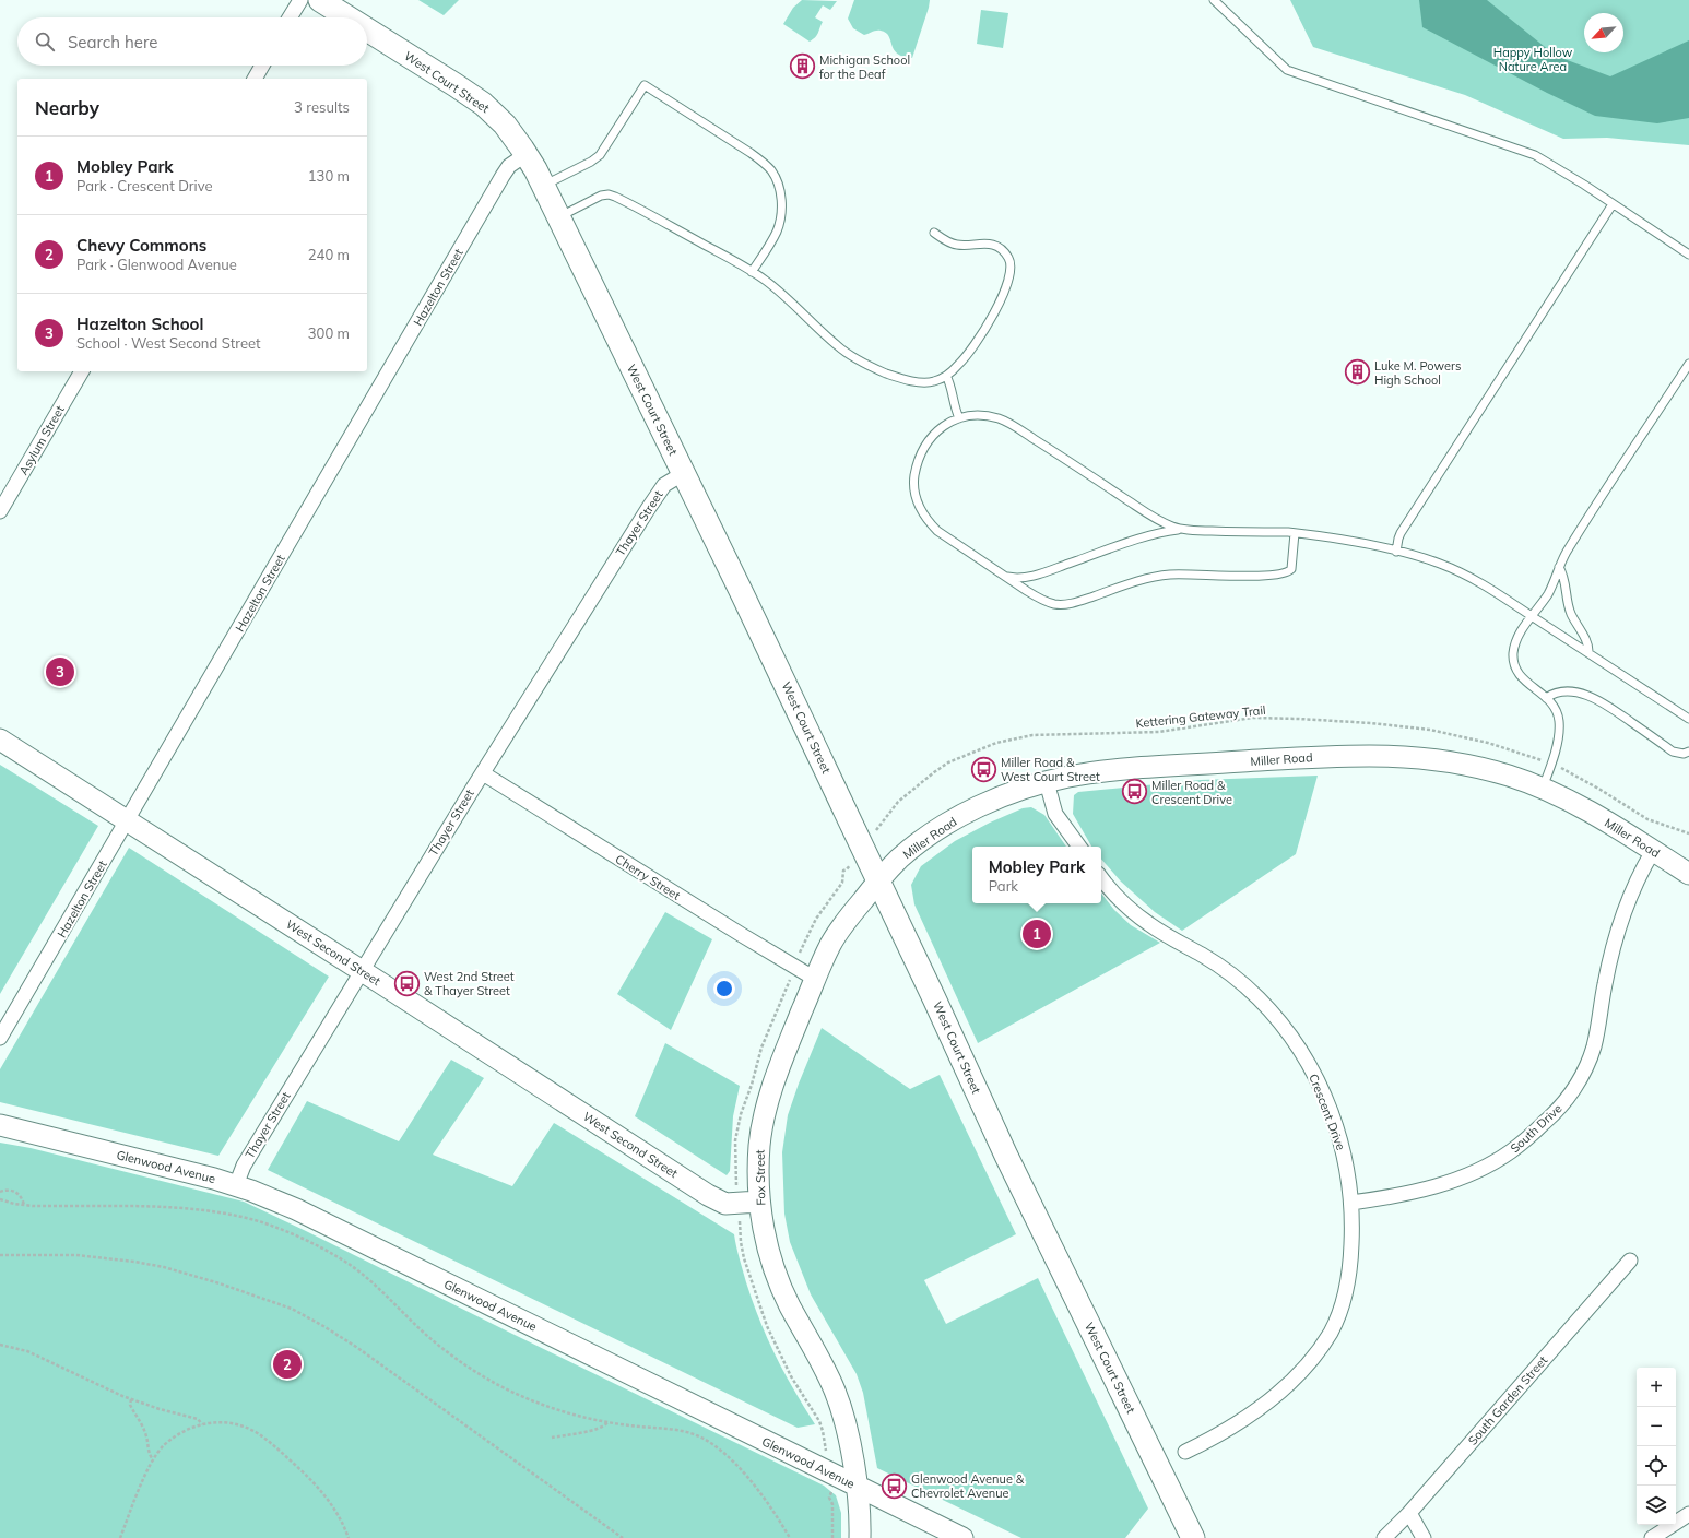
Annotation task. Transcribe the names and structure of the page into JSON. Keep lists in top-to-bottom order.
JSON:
{
  "streets": {
    "main road": ["West Court Street"],
    "street": [
      "Hazelton Street",
      "Asylum Street",
      "Thayer Street",
      "Miller Road",
      "Cherry Street",
      "West Second Street",
      "Crescent Drive",
      "South Drive",
      "Glenwood Avenue",
      "Fox Street",
      "South Garden Street"
    ],
    "path": ["Kettering Gateway Trail"]
  },
  "crossings": [
    ["West Court Street", "Hazelton Street"],
    ["West Court Street", "Thayer Street"],
    ["West Court Street", "Miller Road"],
    ["West Court Street", "Fox Street"],
    ["Hazelton Street", "West Second Street"],
    ["Thayer Street", "Cherry Street"],
    ["Thayer Street", "West Second Street"],
    ["Thayer Street", "Glenwood Avenue"],
    ["Miller Road", "South Drive"],
    ["Miller Road", "Fox Street"],
    ["Cherry Street", "Fox Street"],
    ["West Second Street", "Fox Street"],
    ["Crescent Drive", "South Drive"],
    ["Glenwood Avenue", "Fox Street"]
  ],
  "parks": ["Happy Hollow Nature Area"],
  "places": {
    "building": ["Michigan School for the Deaf", "Luke M. Powers High School"],
    "bus stop": [
      "Miller Road & West Court Street",
      "Miller Road & Crescent Drive",
      "West 2nd Street & Thayer Street",
      "Glenwood Avenue & Chevrolet Avenue"
    ]
  },
  "north": "bottom left",
  "page": {
    "search": "Search here",
    "heading": ["Nearby", "3 results"],
    "list": [
      {
        "mark": "1",
        "name": "Mobley Park",
        "note": "Park · Crescent Drive",
        "value": "130 m"
      },
      {
        "mark": "2",
        "name": "Chevy Commons",
        "note": "Park · Glenwood Avenue",
        "value": "240 m"
      },
      {
        "mark": "3",
        "name": "Hazelton School",
        "note": "School · West Second Street",
        "value": "300 m"
      }
    ],
    "pins": ["3", "1", "2"],
    "popup": ["Mobley Park", "Park"],
    "map_buttons": ["+", "−"]
  }
}
